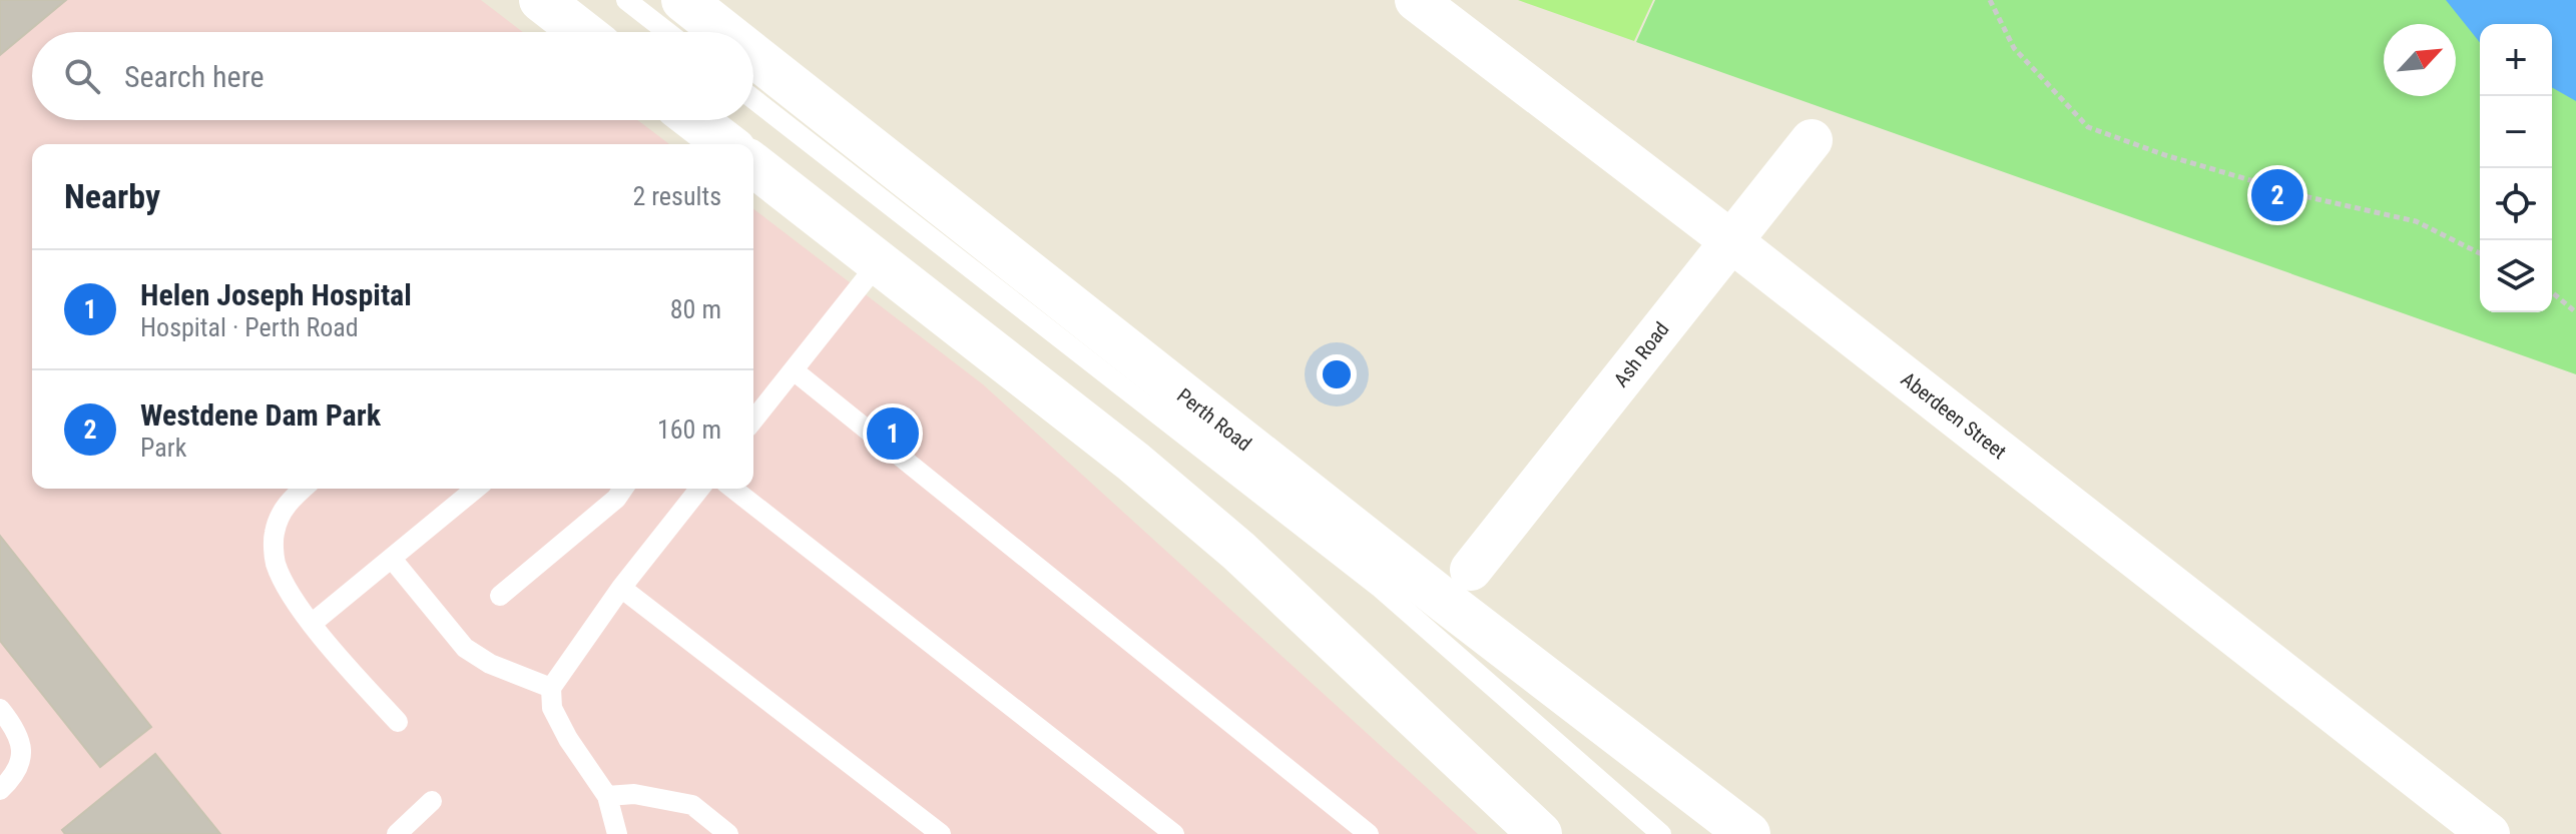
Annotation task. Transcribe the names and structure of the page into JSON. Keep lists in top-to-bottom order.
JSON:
{
  "streets": {
    "main road": ["Perth Road"],
    "street": ["Ash Road", "Aberdeen Street"]
  },
  "crossings": [
    ["Ash Road", "Aberdeen Street"]
  ],
  "north": "top right",
  "page": {
    "map_buttons": ["+", "−"],
    "search": "Search here",
    "heading": ["Nearby", "2 results"],
    "pins": ["2", "1"],
    "list": [
      {
        "mark": "1",
        "name": "Helen Joseph Hospital",
        "note": "Hospital · Perth Road",
        "value": "80 m"
      },
      {
        "mark": "2",
        "name": "Westdene Dam Park",
        "note": "Park",
        "value": "160 m"
      }
    ]
  }
}
